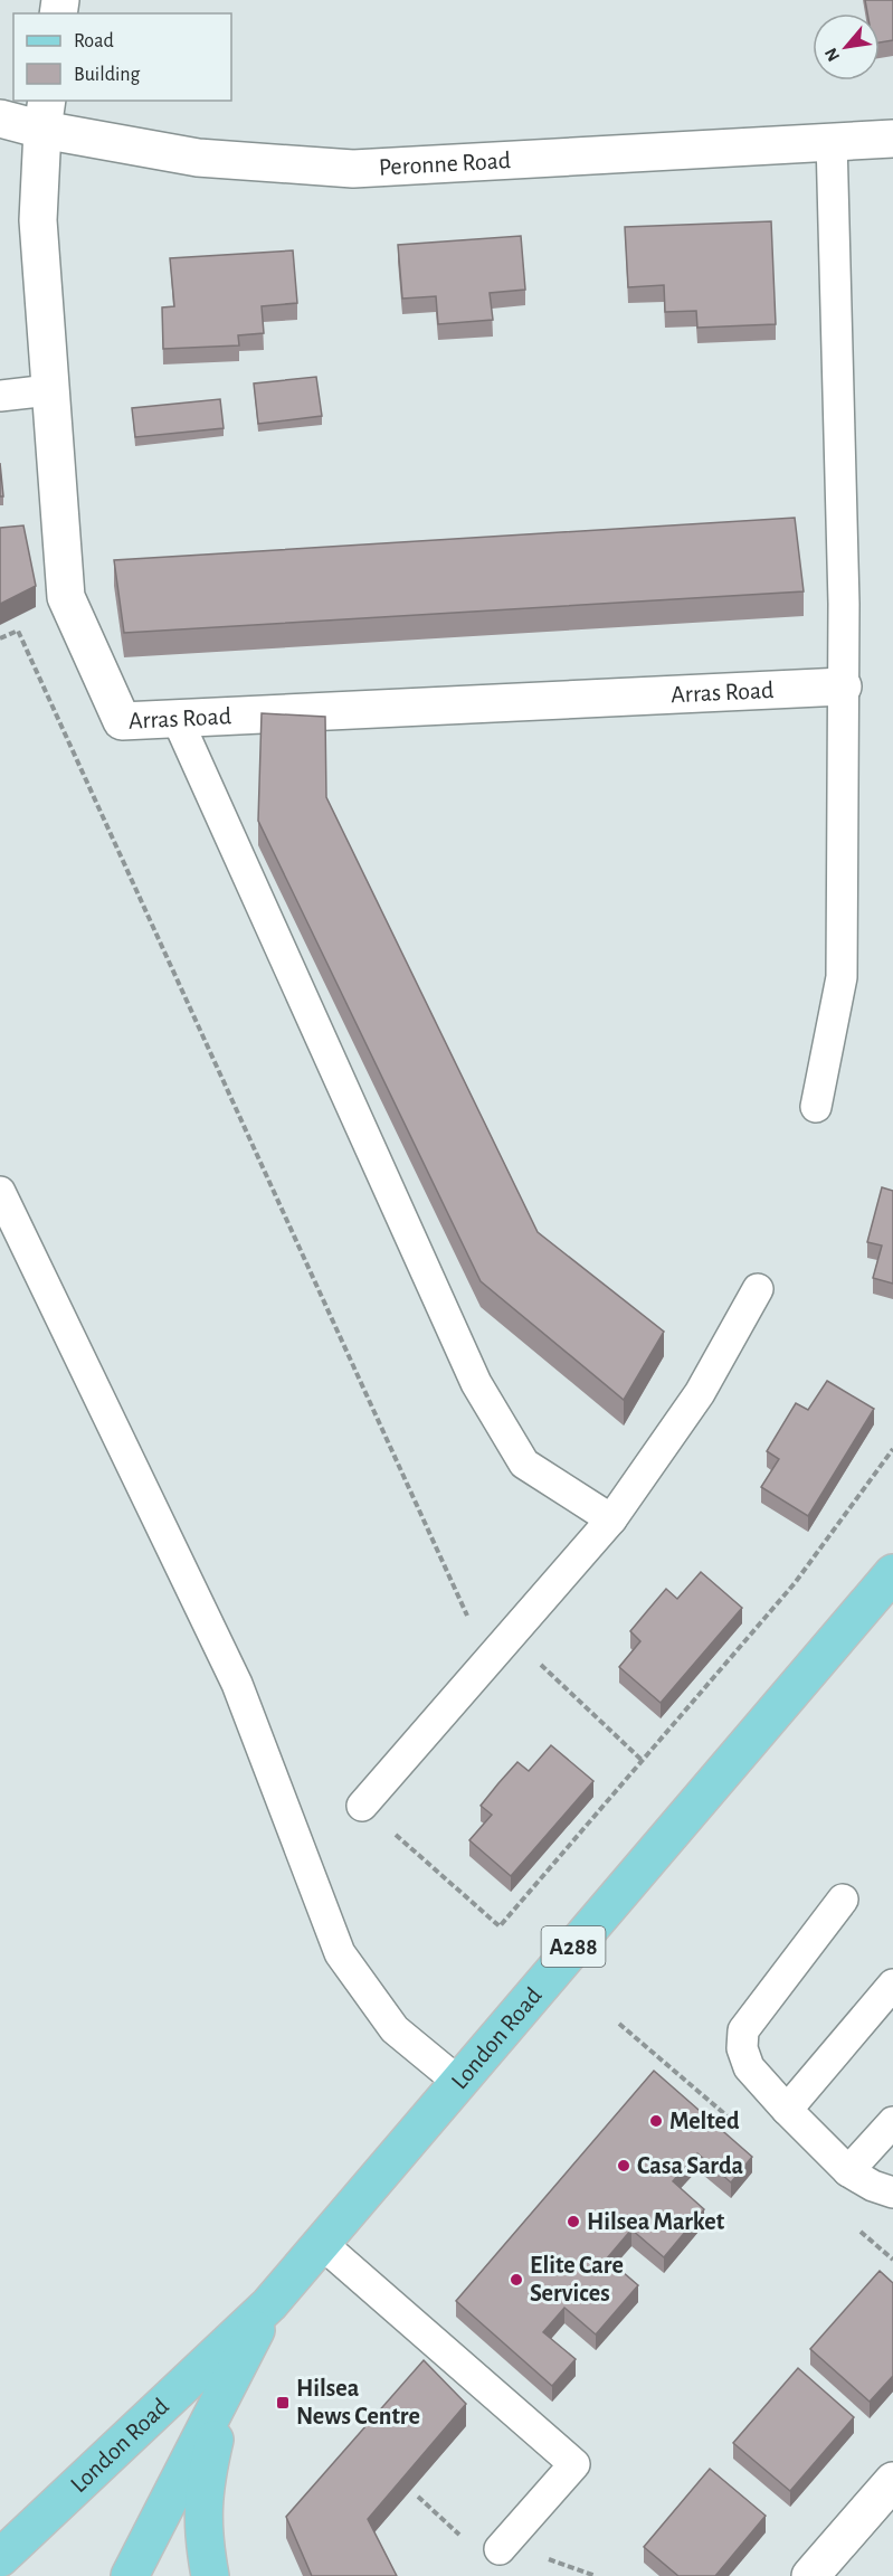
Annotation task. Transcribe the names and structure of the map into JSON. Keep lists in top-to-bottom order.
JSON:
{
  "streets": {
    "main road": ["A288", "London Road"],
    "street": ["Peronne Road", "Arras Road"]
  },
  "crossings": [
    ["Peronne Road", "Arras Road"]
  ],
  "places": {
    "other": [
      "Melted",
      "Casa Sarda",
      "Hilsea Market",
      "Elite Care Services"
    ],
    "transit": ["Hilsea News Centre"]
  },
  "legend": ["Road", "Building"],
  "north": "bottom left"
}
